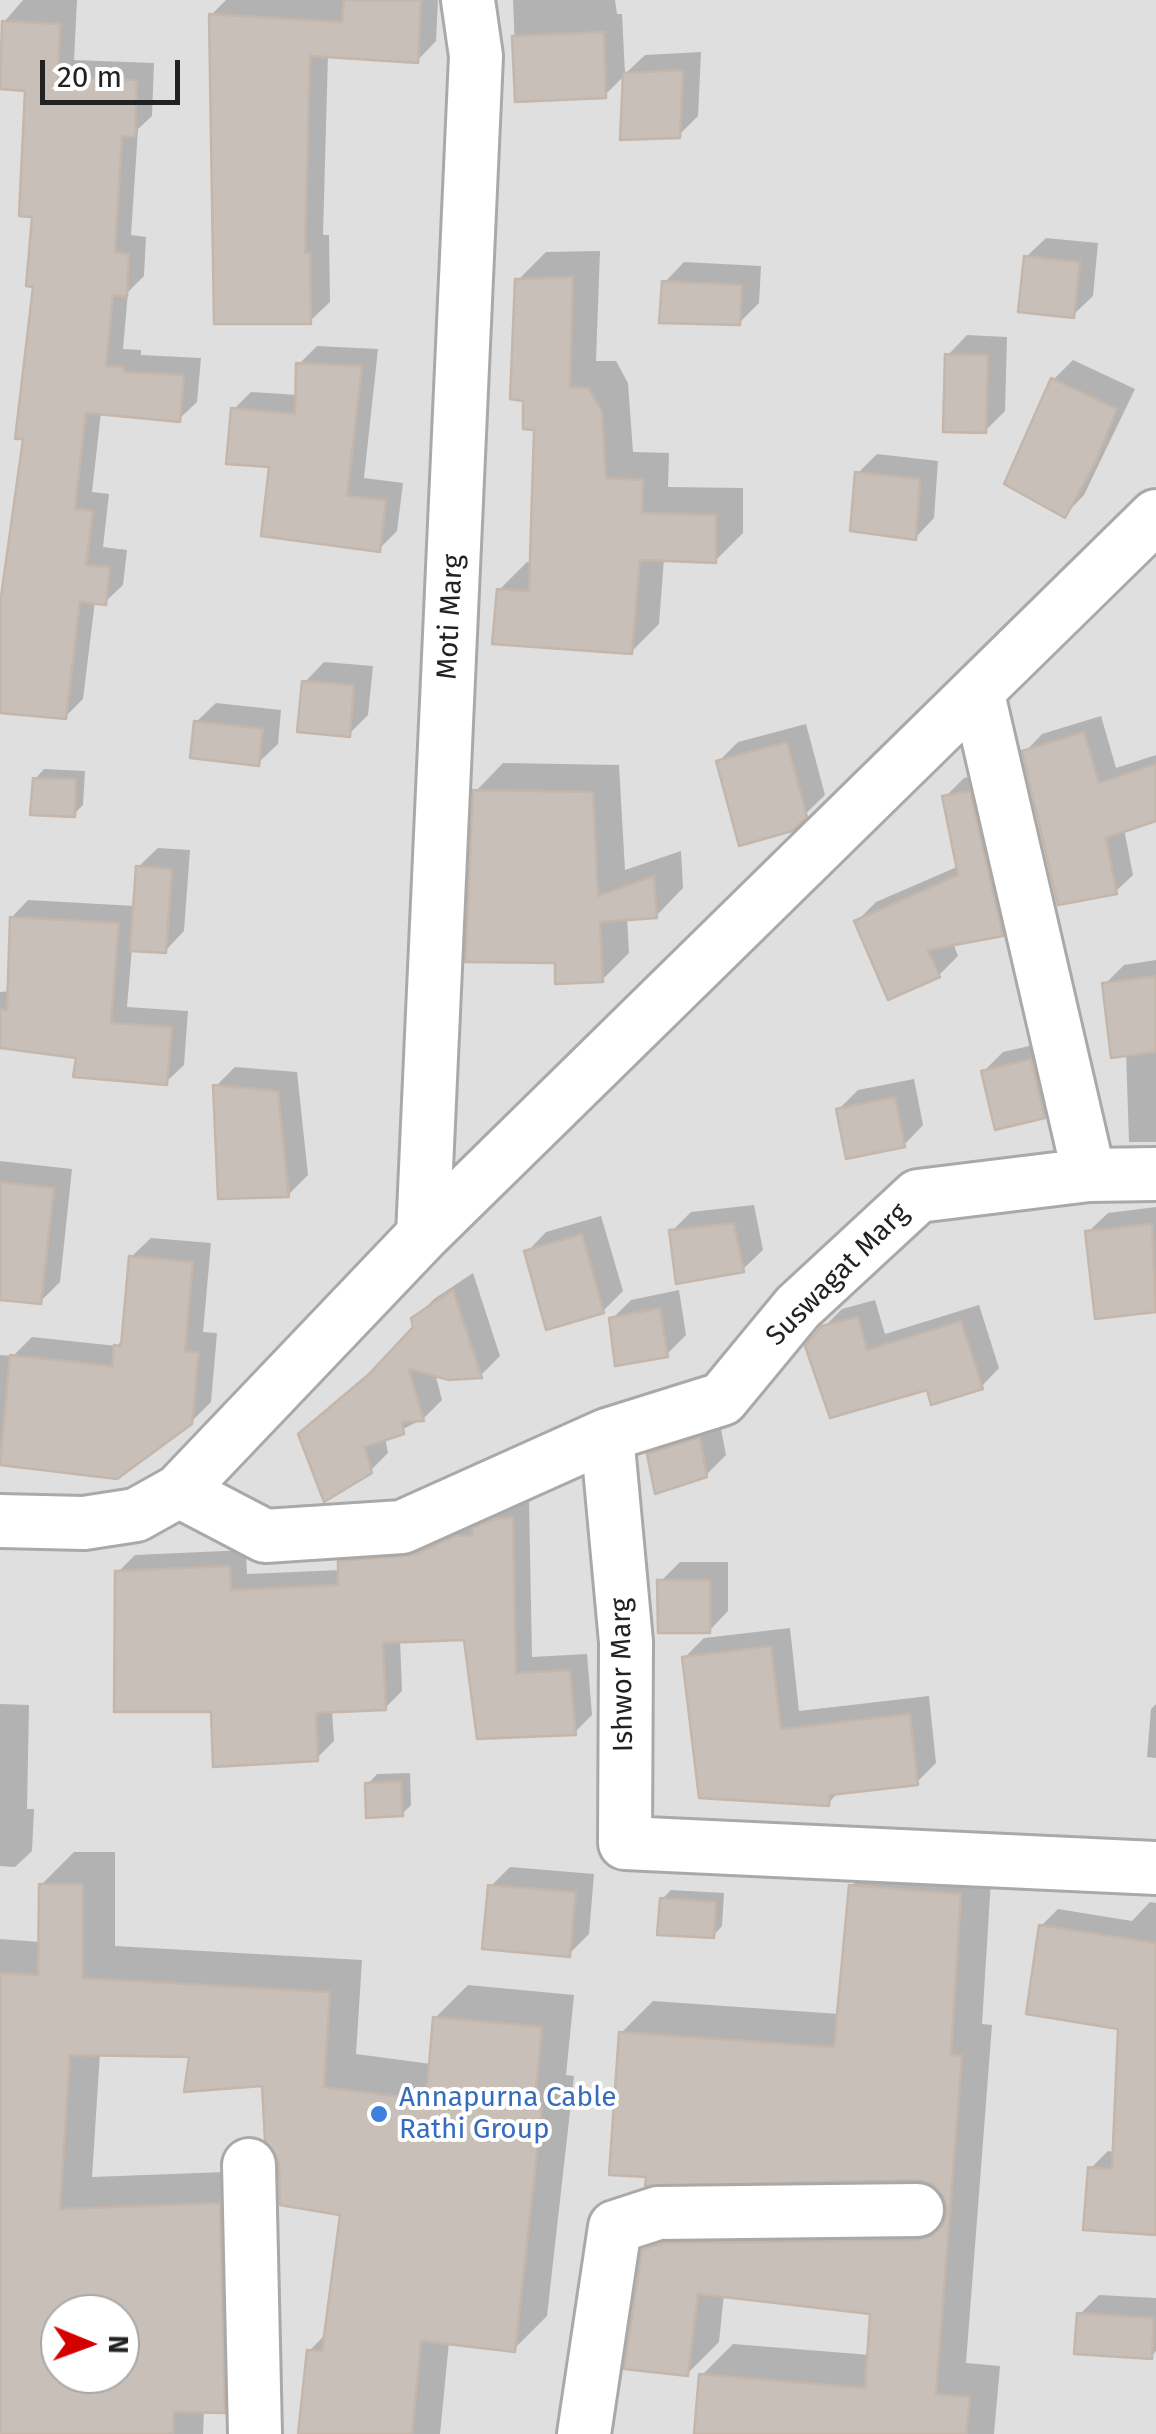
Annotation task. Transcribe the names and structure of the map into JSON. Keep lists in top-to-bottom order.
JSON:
{
  "streets": {
    "street": ["Moti Marg", "Suswagat Marg", "Ishwor Marg"]
  },
  "crossings": [
    ["Suswagat Marg", "Ishwor Marg"]
  ],
  "places": ["Annapurna Cable Rathi Group"],
  "scale_bar": "20 m",
  "north": "right"
}
